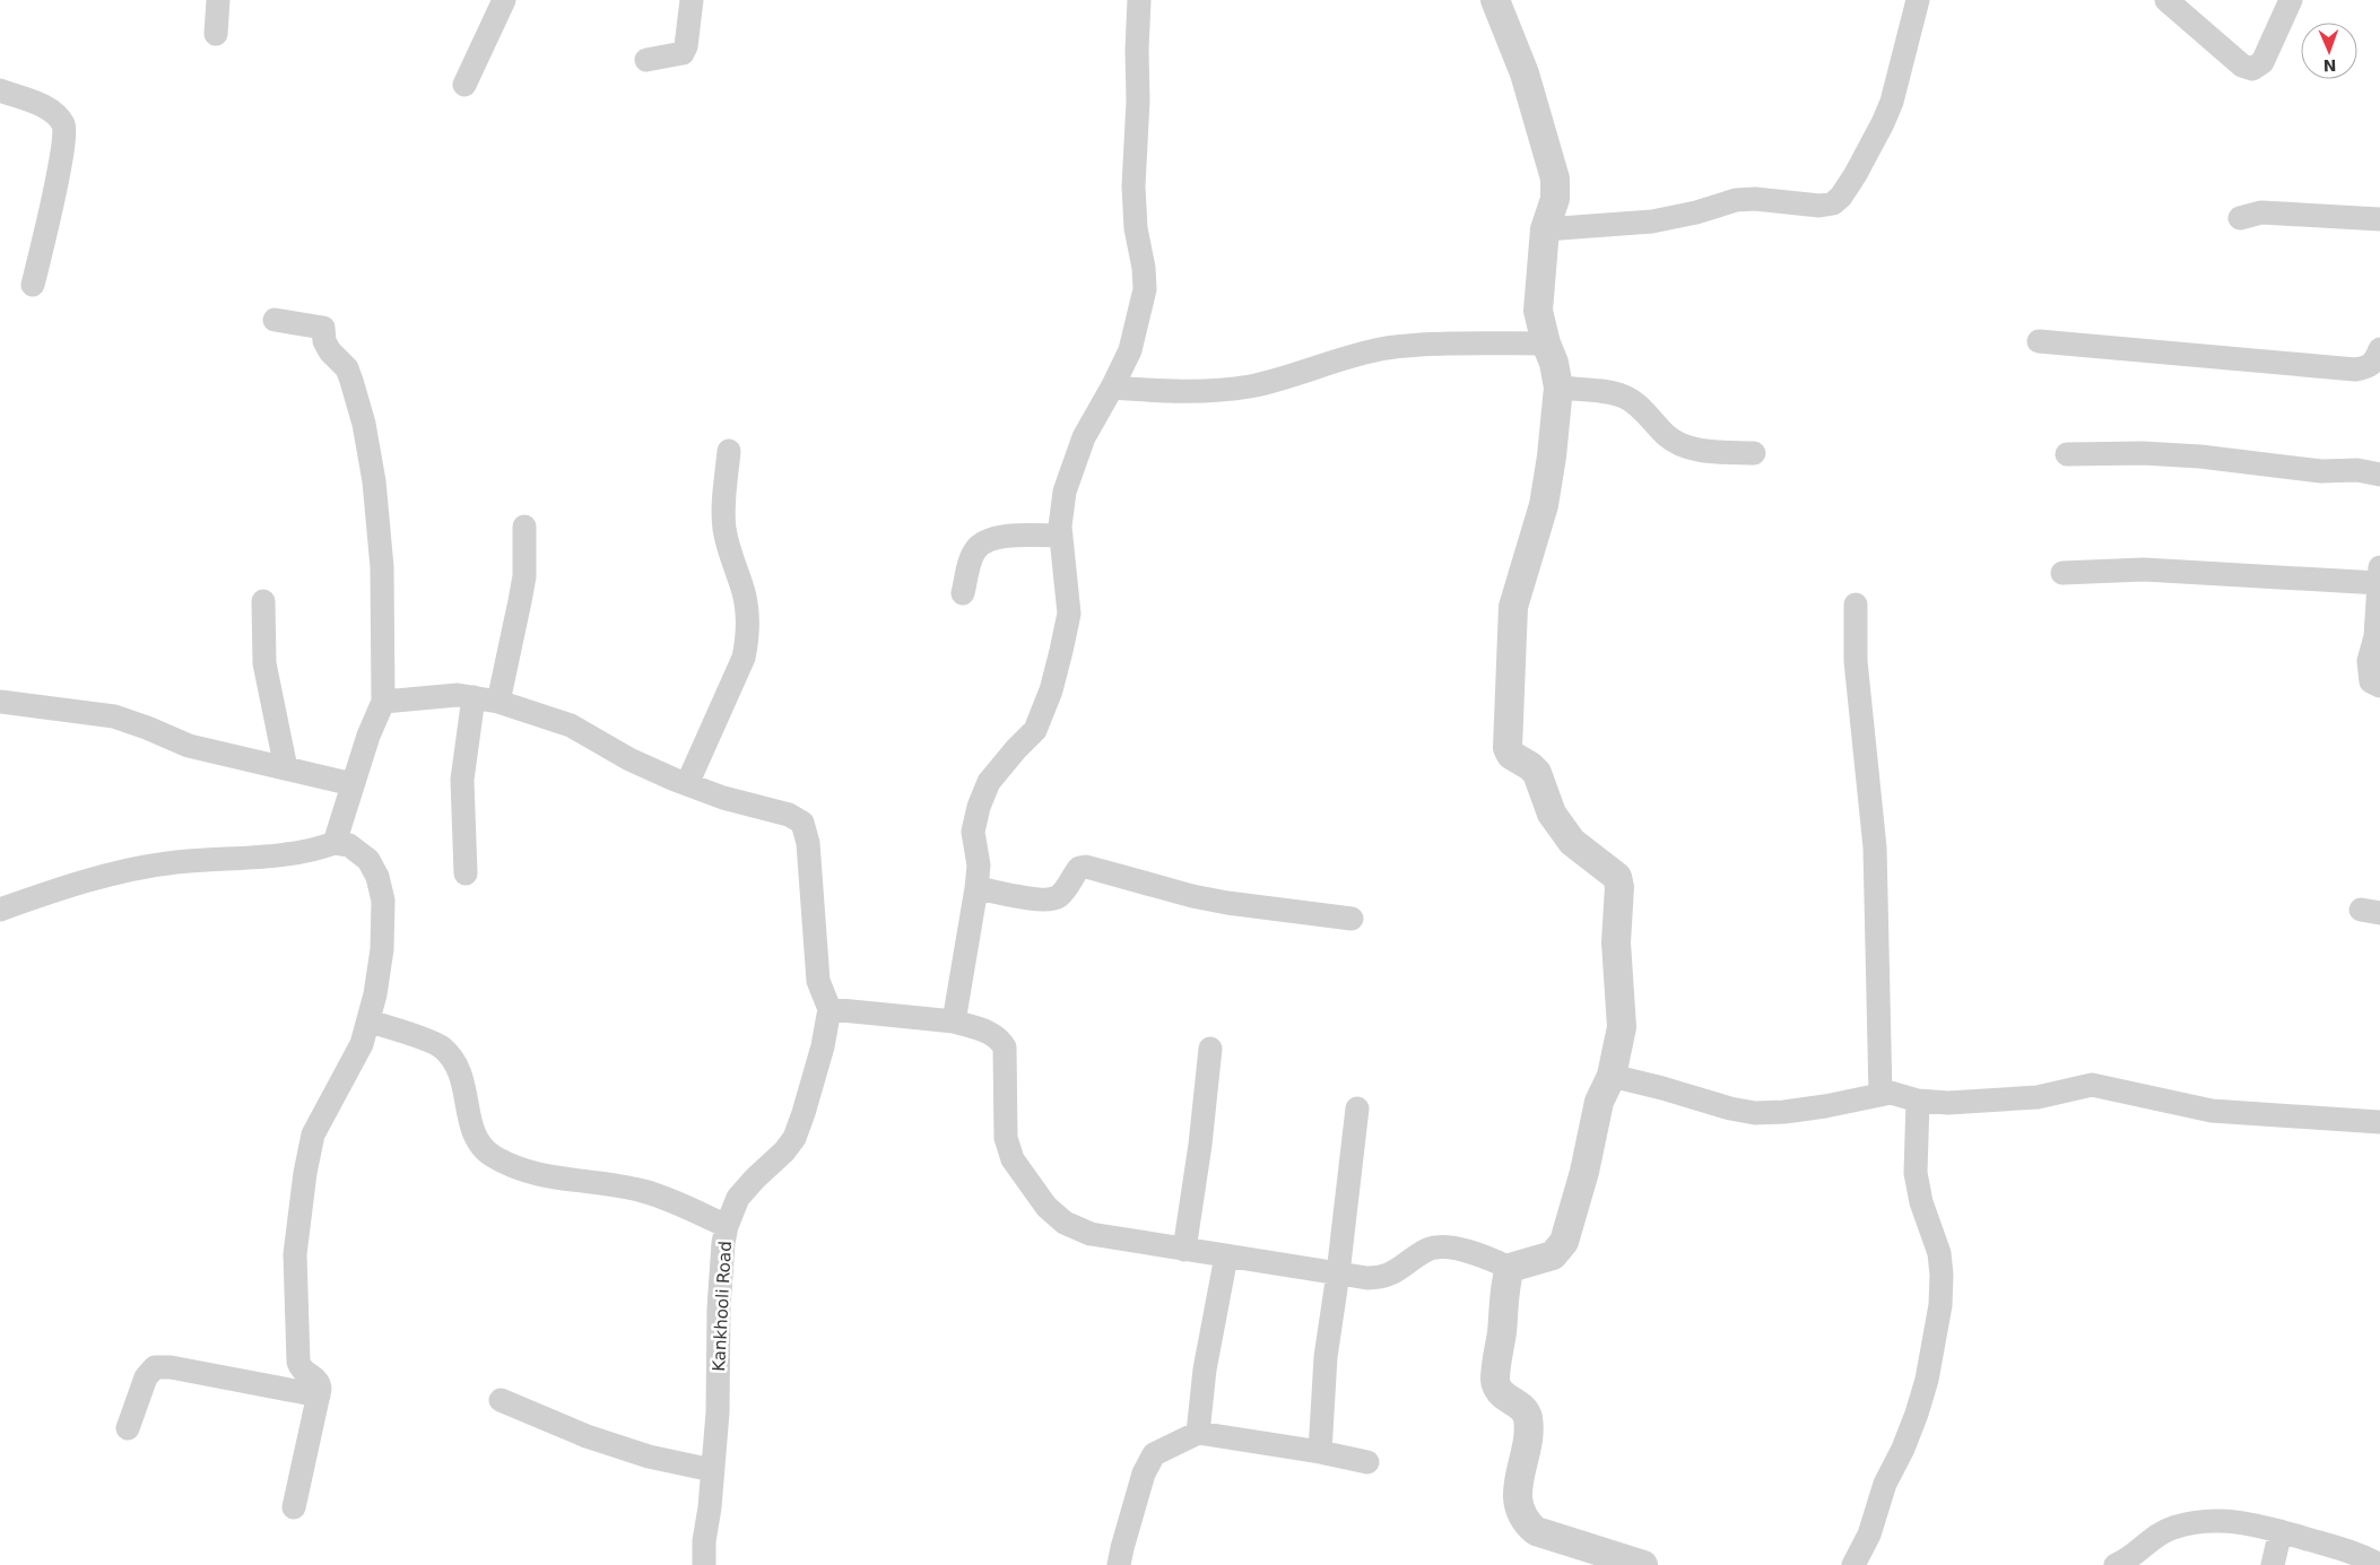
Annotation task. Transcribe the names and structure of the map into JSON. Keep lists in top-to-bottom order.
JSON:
{
  "streets": {
    "street": ["Kankhooli Road"]
  },
  "north": "bottom"
}
